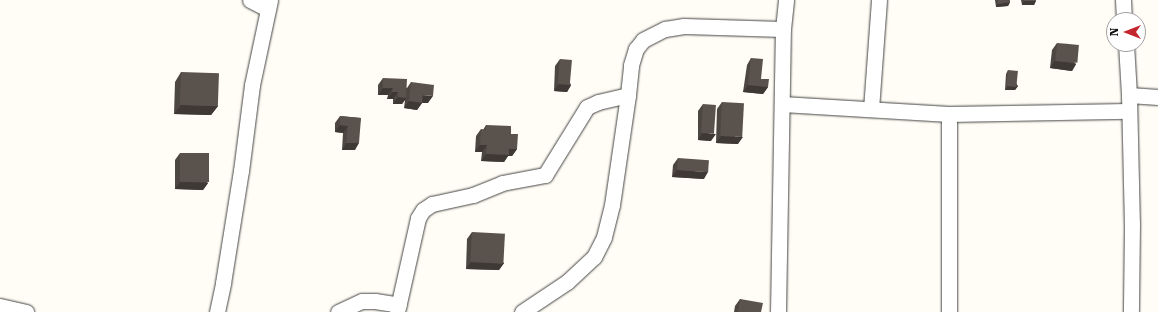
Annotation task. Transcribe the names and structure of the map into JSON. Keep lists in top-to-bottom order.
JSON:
{
  "north": "left"
}
